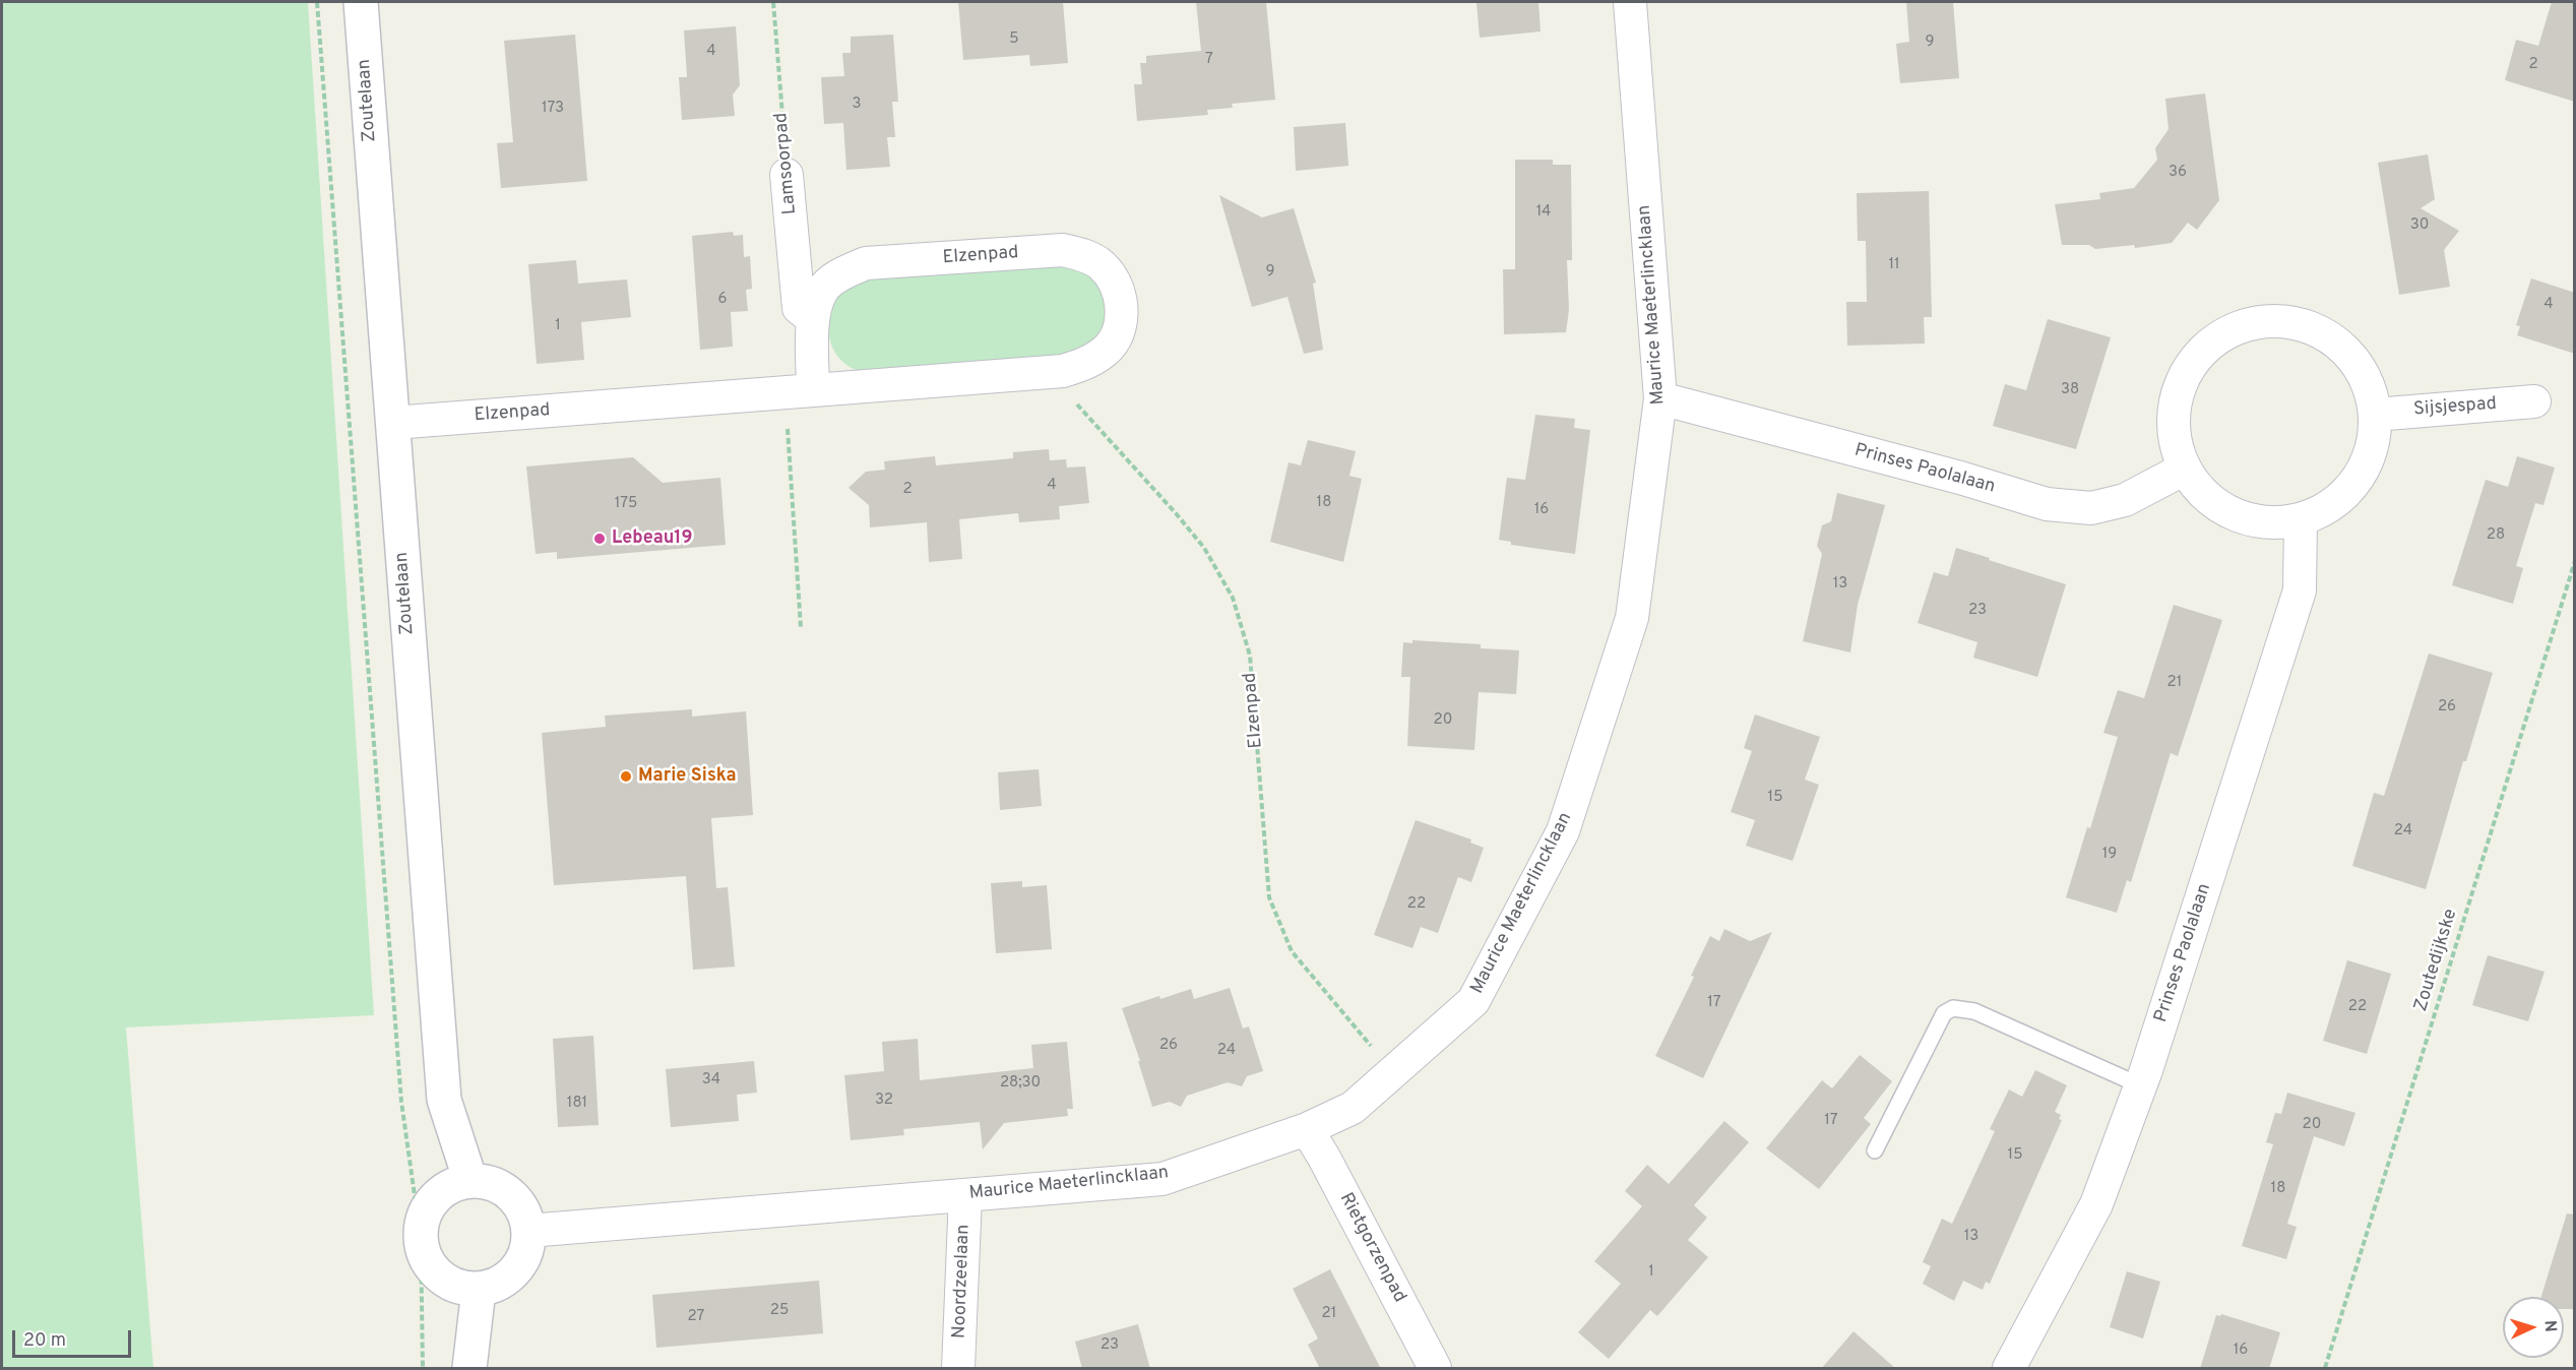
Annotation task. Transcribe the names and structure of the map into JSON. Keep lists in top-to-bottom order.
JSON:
{
  "streets": {
    "street": [
      "Zoutelaan",
      "Lamsoorpad",
      "Elzenpad",
      "Maurice Maeterlincklaan",
      "Sijsjespad",
      "Prinses Paolalaan",
      "Rietgorzenpad",
      "Noordzeelaan"
    ],
    "path": ["Zoutedijkske"]
  },
  "crossings": [
    ["Zoutelaan", "Elzenpad"],
    ["Zoutelaan", "Maurice Maeterlincklaan"],
    ["Lamsoorpad", "Elzenpad"],
    ["Elzenpad", "Maurice Maeterlincklaan"],
    ["Maurice Maeterlincklaan", "Prinses Paolalaan"],
    ["Maurice Maeterlincklaan", "Rietgorzenpad"],
    ["Maurice Maeterlincklaan", "Noordzeelaan"],
    ["Sijsjespad", "Prinses Paolalaan"]
  ],
  "places": ["Lebeau19", "Marie Siska"],
  "house_numbers": [
    "5",
    "9",
    "4",
    "7",
    "2",
    "3",
    "173",
    "36",
    "14",
    "30",
    "11",
    "9",
    "6",
    "4",
    "1",
    "38",
    "4",
    "2",
    "18",
    "175",
    "16",
    "28",
    "13",
    "23",
    "21",
    "26",
    "20",
    "15",
    "24",
    "19",
    "22",
    "17",
    "22",
    "26",
    "24",
    "34",
    "28;30",
    "32",
    "181",
    "17",
    "20",
    "15",
    "18",
    "13",
    "1",
    "25",
    "21",
    "27",
    "23",
    "16"
  ],
  "scale_bar": "20 m",
  "north": "right"
}
